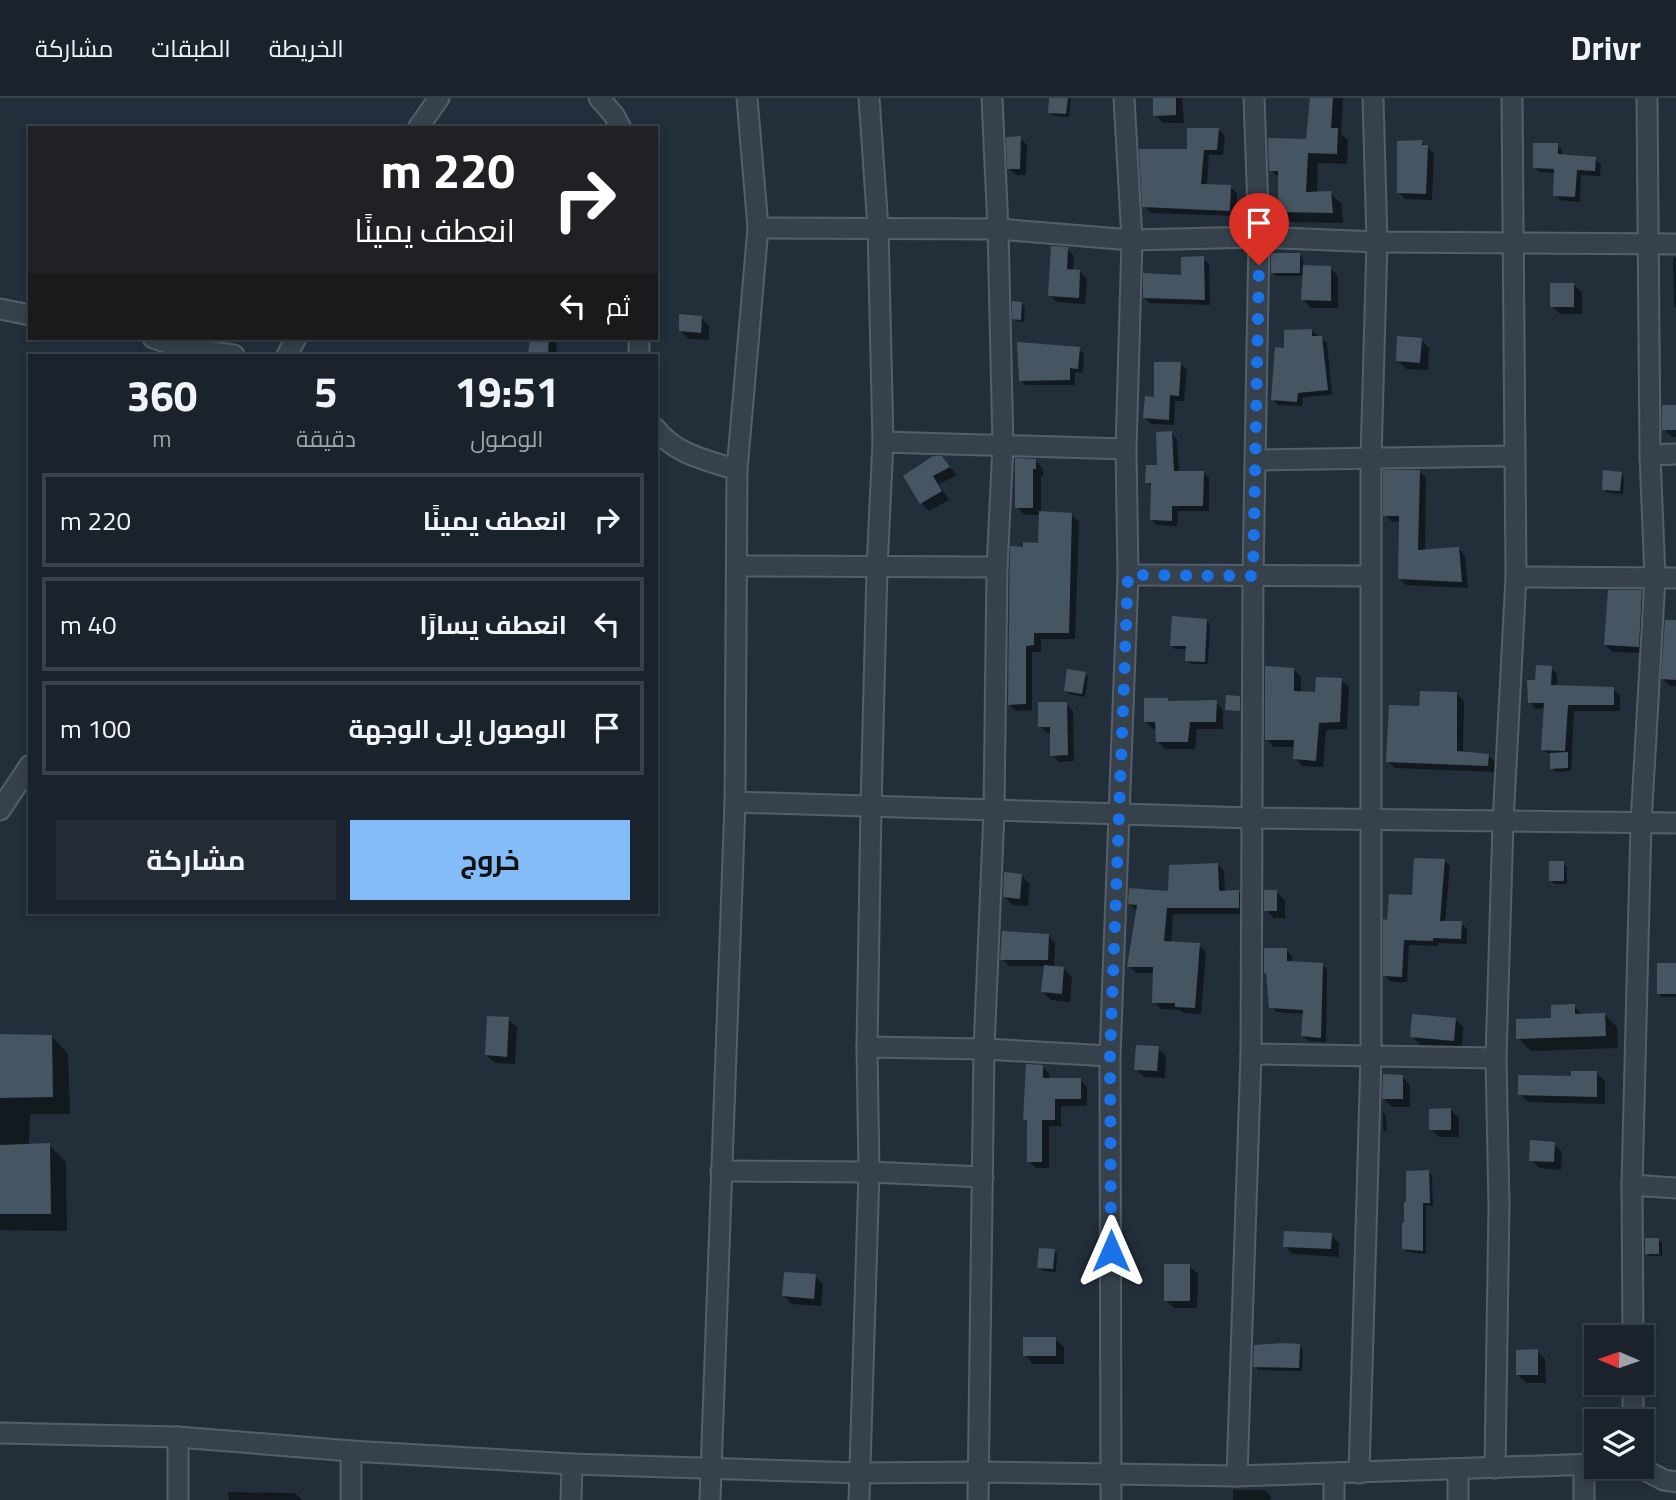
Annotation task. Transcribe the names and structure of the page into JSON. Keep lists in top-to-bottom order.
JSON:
{
  "north": "left",
  "page": {
    "header": "Drivr",
    "nav": ["الخريطة", "الطبقات", "مشاركة"],
    "turn": ["220 m", "انعطف يمينًا"],
    "then": "ثم",
    "eta": [
      "19:51",
      "الوصول",
      "5",
      "دقيقة",
      "360",
      "m"
    ],
    "list": [
      {
        "name": "انعطف يمينًا",
        "value": "220 m"
      },
      {
        "name": "انعطف يسارًا",
        "value": "40 m"
      },
      {
        "name": "الوصول إلى الوجهة",
        "value": "100 m"
      }
    ],
    "buttons": ["خروج", "مشاركة"]
  }
}
